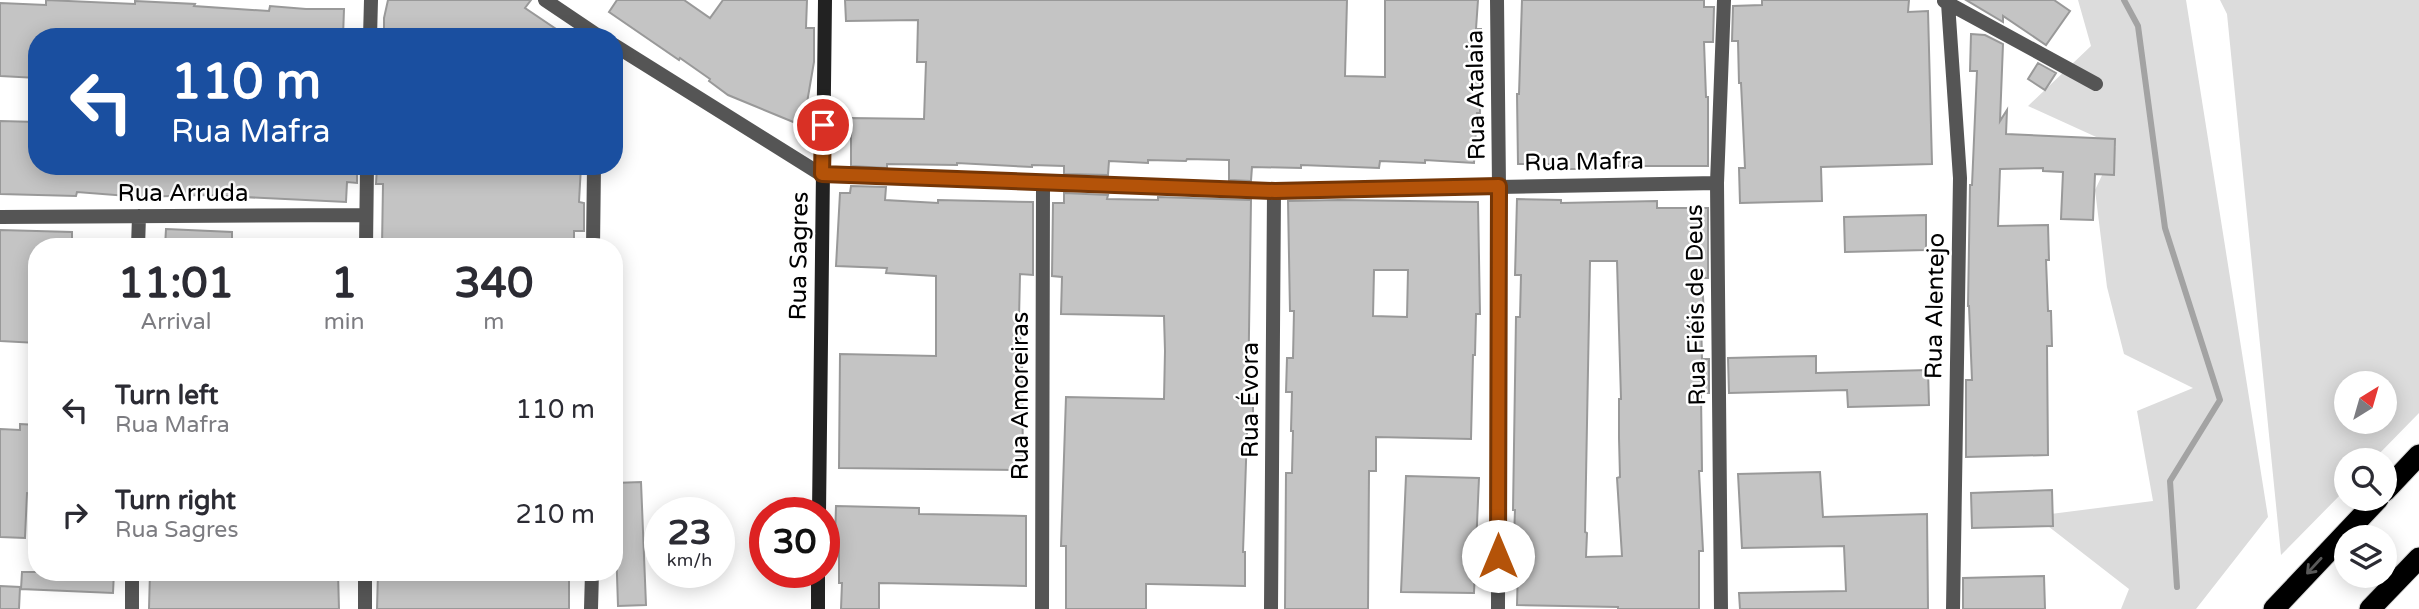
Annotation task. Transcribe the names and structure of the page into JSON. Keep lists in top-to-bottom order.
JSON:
{
  "streets": {
    "street": [
      "Rua Atalaia",
      "Rua Mafra",
      "Rua Arruda",
      "Rua Sagres",
      "Rua Fiéis de Deus",
      "Rua Alentejo",
      "Rua Amoreiras",
      "Rua Évora"
    ]
  },
  "crossings": [
    ["Rua Atalaia", "Rua Mafra"],
    ["Rua Mafra", "Rua Sagres"],
    ["Rua Mafra", "Rua Fiéis de Deus"],
    ["Rua Mafra", "Rua Amoreiras"],
    ["Rua Mafra", "Rua Évora"]
  ],
  "north": "top right",
  "page": {
    "turn": ["110 m", "Rua Mafra"],
    "eta": [
      "11:01",
      "Arrival",
      "1",
      "min",
      "340",
      "m"
    ],
    "list": [
      {
        "name": "Turn left",
        "note": "Rua Mafra",
        "value": "110 m"
      },
      {
        "name": "Turn right",
        "note": "Rua Sagres",
        "value": "210 m"
      }
    ],
    "speed": "23 km/h",
    "limit": "30"
  }
}
